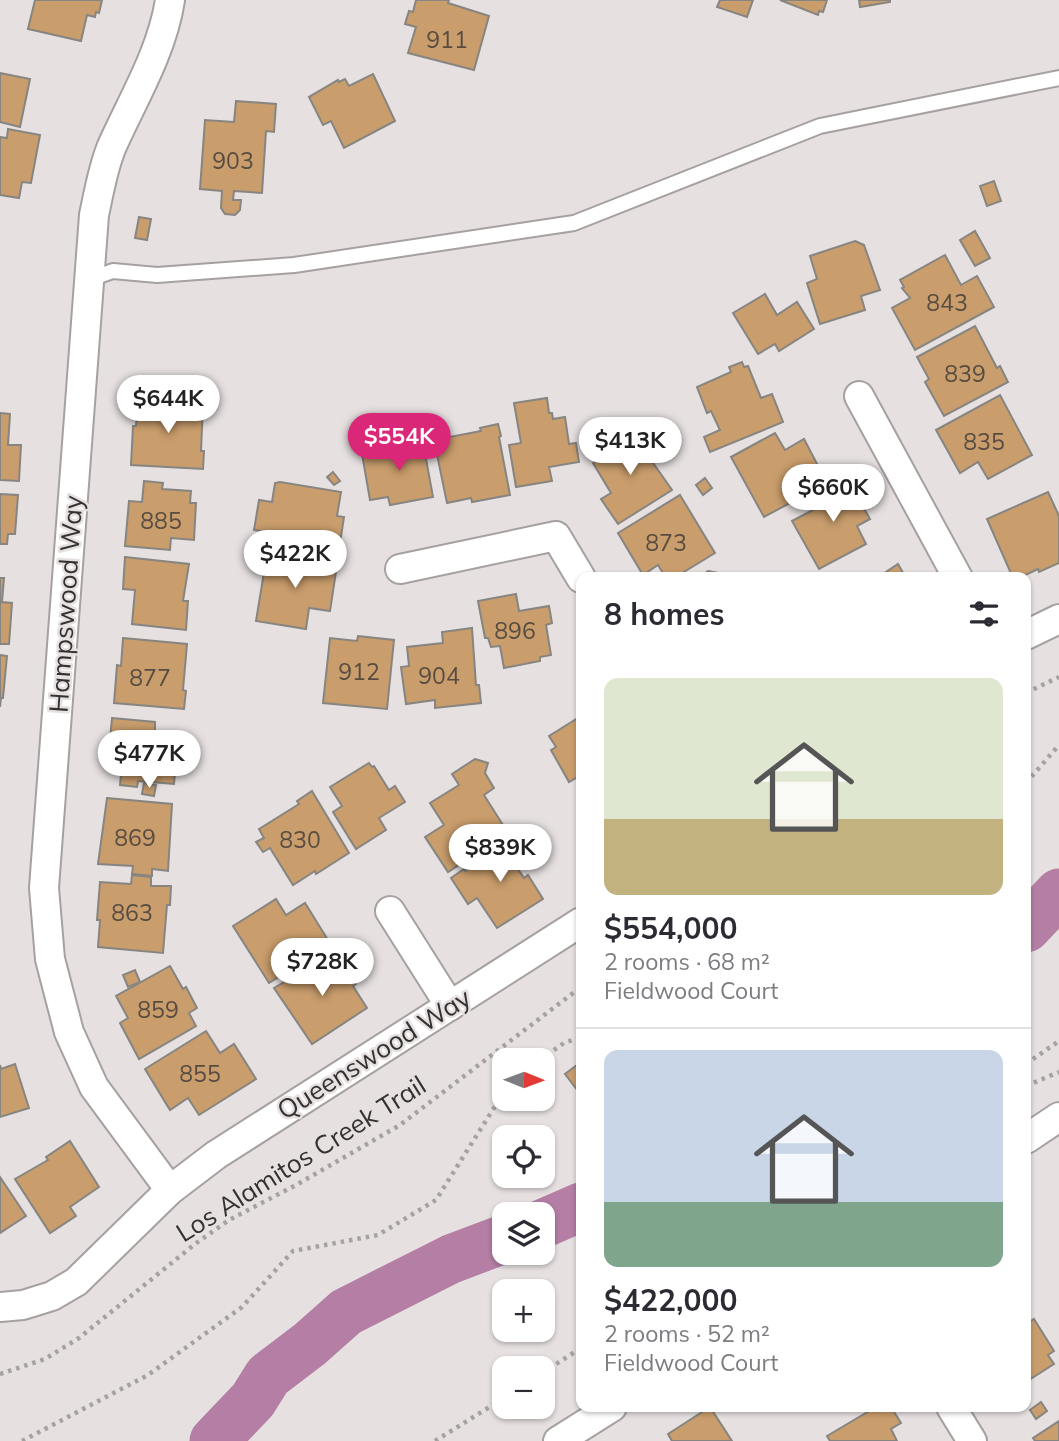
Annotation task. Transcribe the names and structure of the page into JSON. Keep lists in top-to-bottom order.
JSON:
{
  "streets": {
    "street": ["Hampswood Way", "Queenswood Way"],
    "path": ["Los Alamitos Creek Trail"]
  },
  "crossings": [
    ["Hampswood Way", "Queenswood Way"]
  ],
  "house_numbers": [
    "911",
    "903",
    "843",
    "839",
    "835",
    "885",
    "873",
    "896",
    "912",
    "904",
    "877",
    "869",
    "830",
    "863",
    "859",
    "855"
  ],
  "north": "right",
  "page": {
    "price": [
      "$644K",
      "$554K",
      "$413K",
      "$660K",
      "$422K",
      "$477K",
      "$839K",
      "$728K"
    ],
    "heading": "8 homes",
    "list": [
      {
        "name": "$554,000",
        "note": "2 rooms · 68 m² · Fieldwood Court"
      },
      {
        "name": "$422,000",
        "note": "2 rooms · 52 m² · Fieldwood Court"
      }
    ],
    "map_buttons": ["+", "−"]
  }
}
